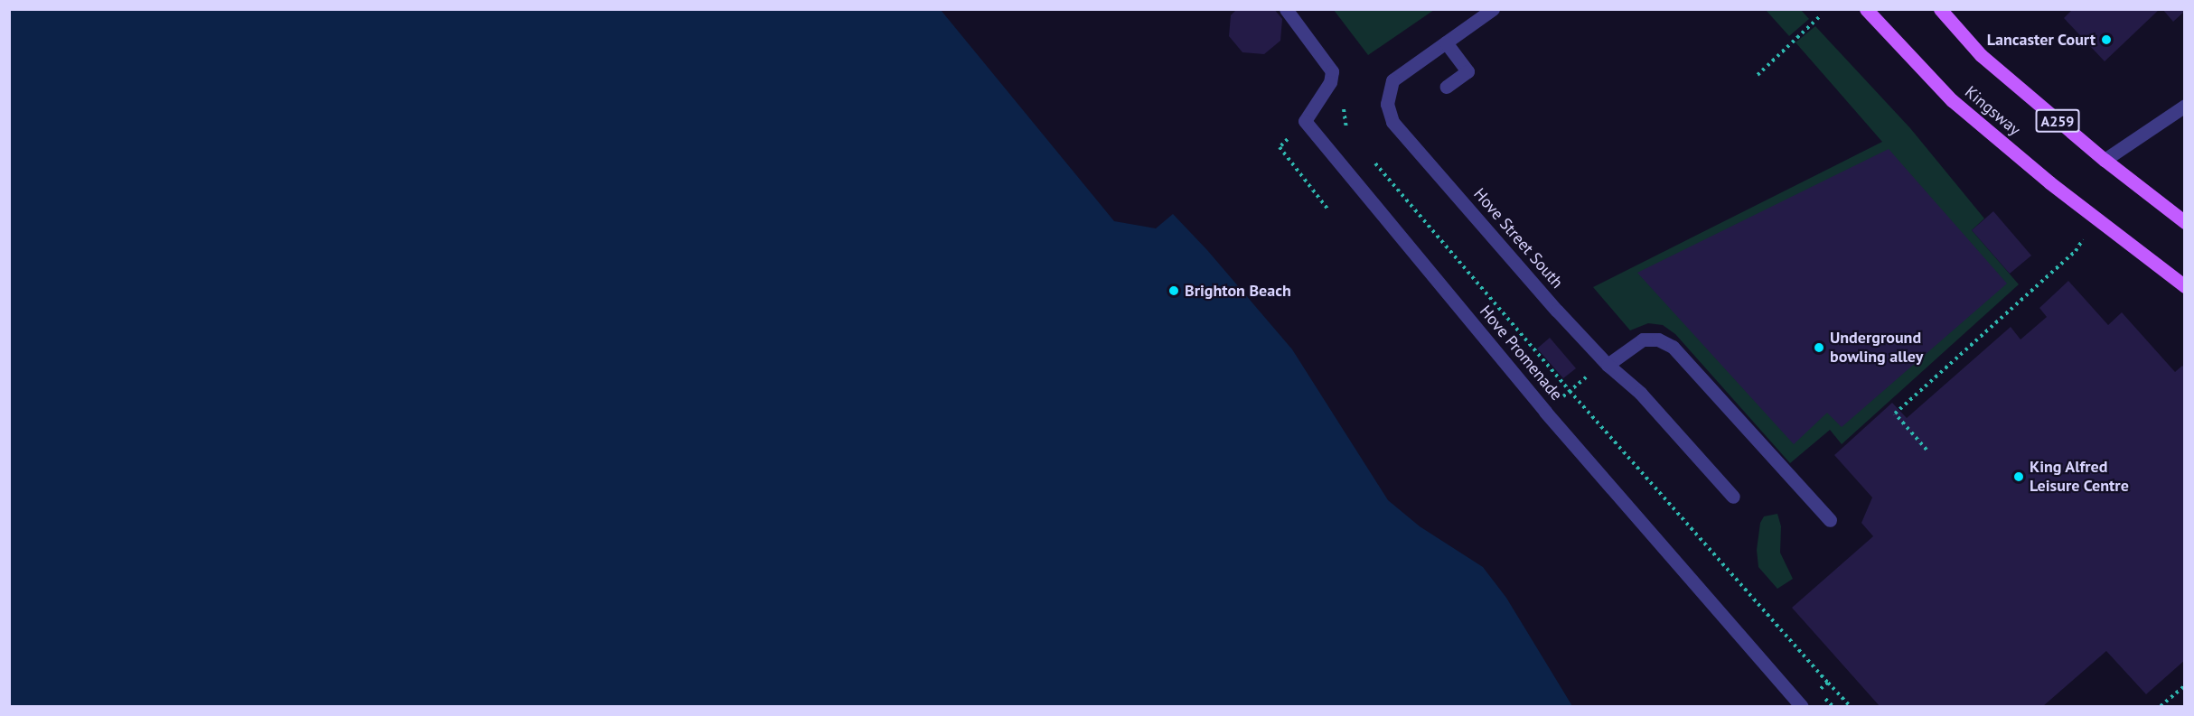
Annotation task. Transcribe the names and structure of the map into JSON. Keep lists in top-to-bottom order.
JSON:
{
  "streets": {
    "main road": ["Kingsway", "A259"],
    "street": ["Hove Street South", "Hove Promenade"]
  },
  "places": [
    "Lancaster Court",
    "Brighton Beach",
    "Underground bowling alley",
    "King Alfred Leisure Centre"
  ]
}
